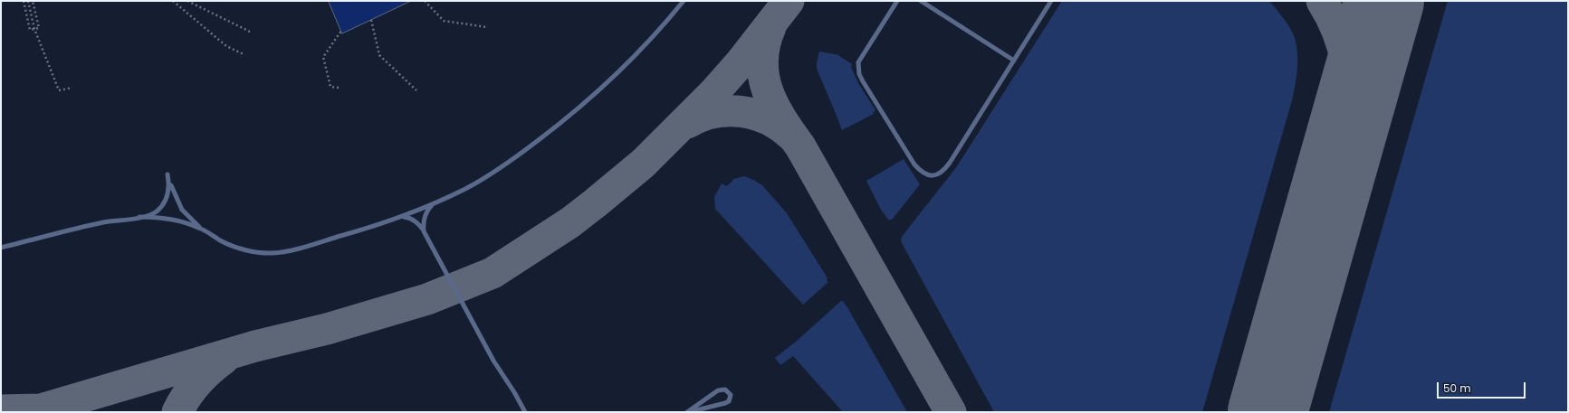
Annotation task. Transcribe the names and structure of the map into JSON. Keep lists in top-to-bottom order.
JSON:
{
  "scale_bar": "50 m"
}
